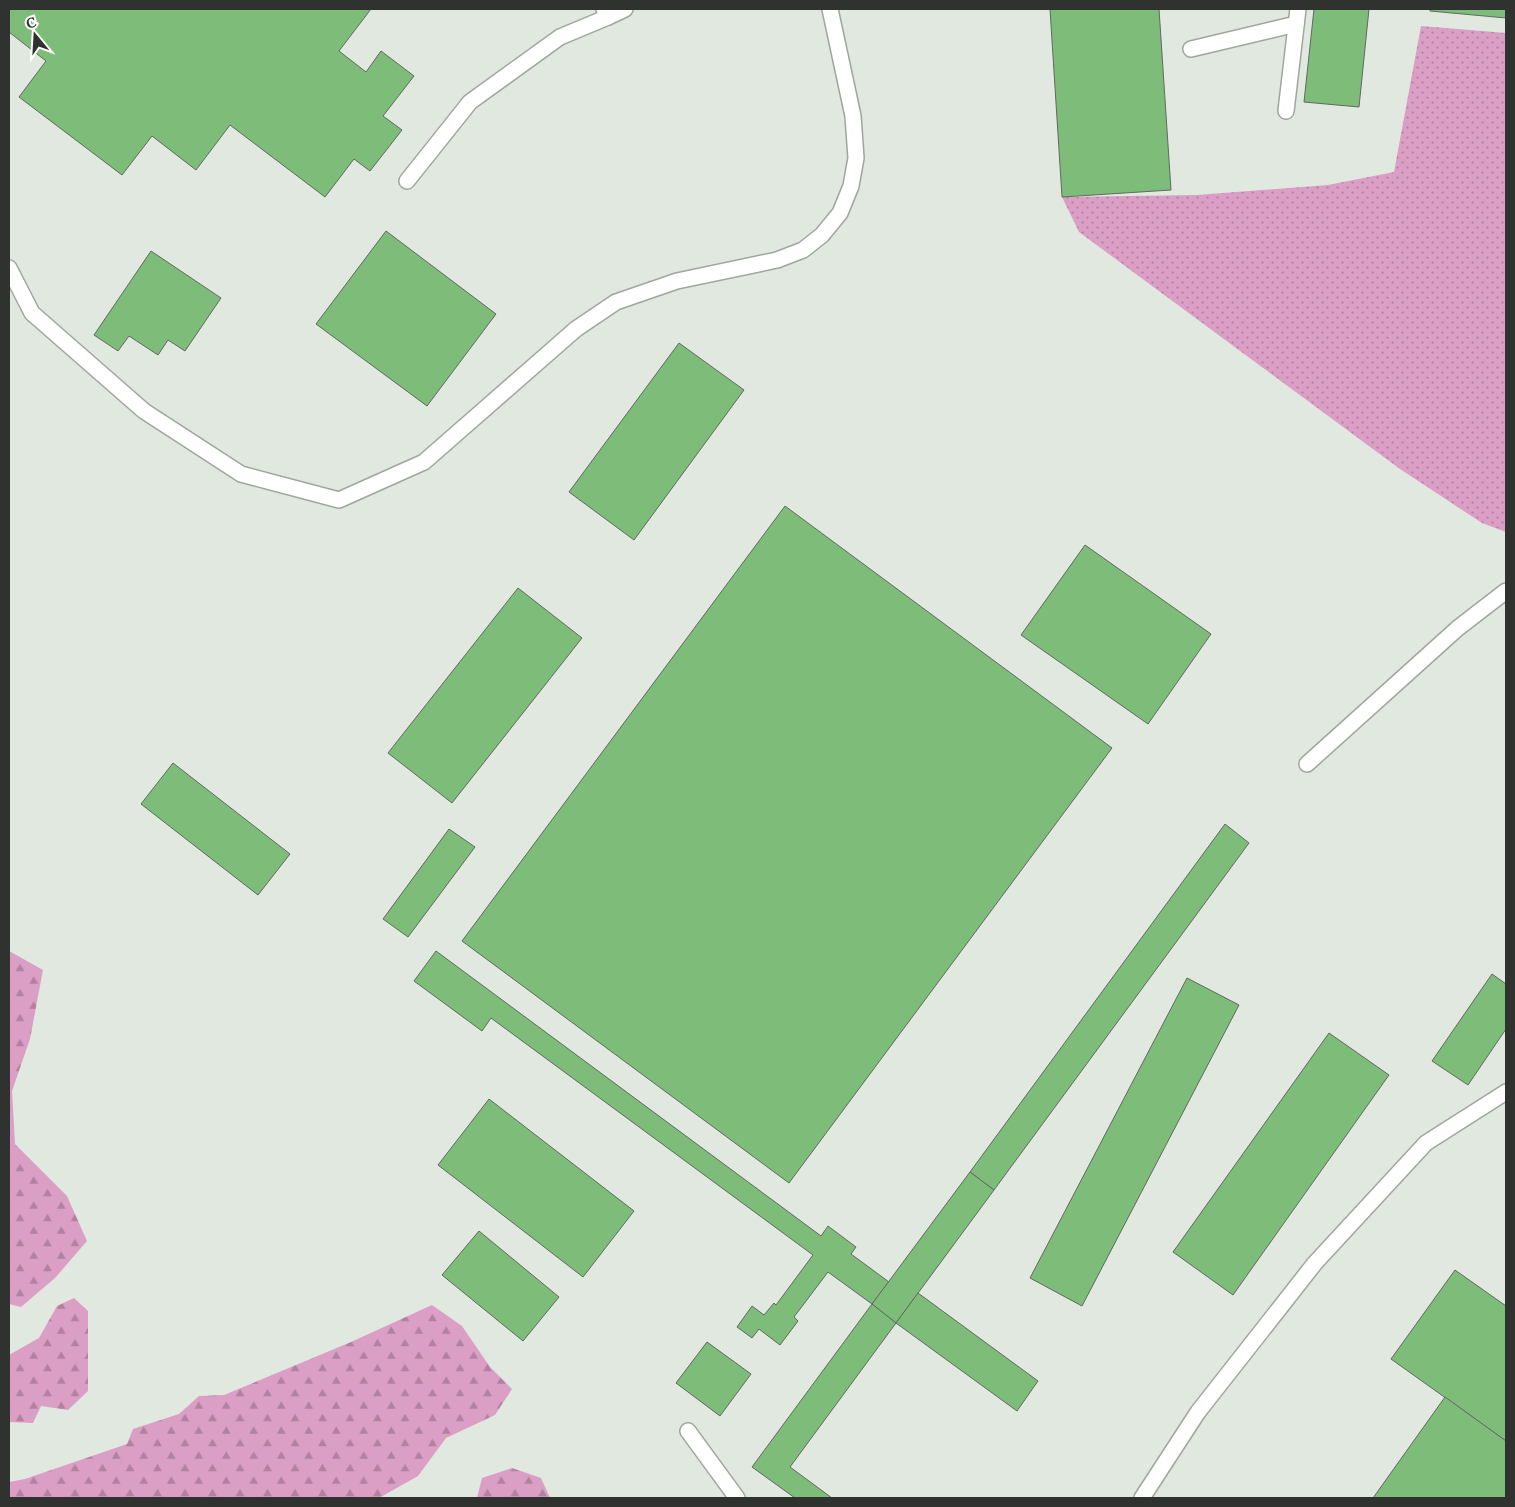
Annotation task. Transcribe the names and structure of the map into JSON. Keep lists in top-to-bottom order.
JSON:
{
  "north": "top"
}
